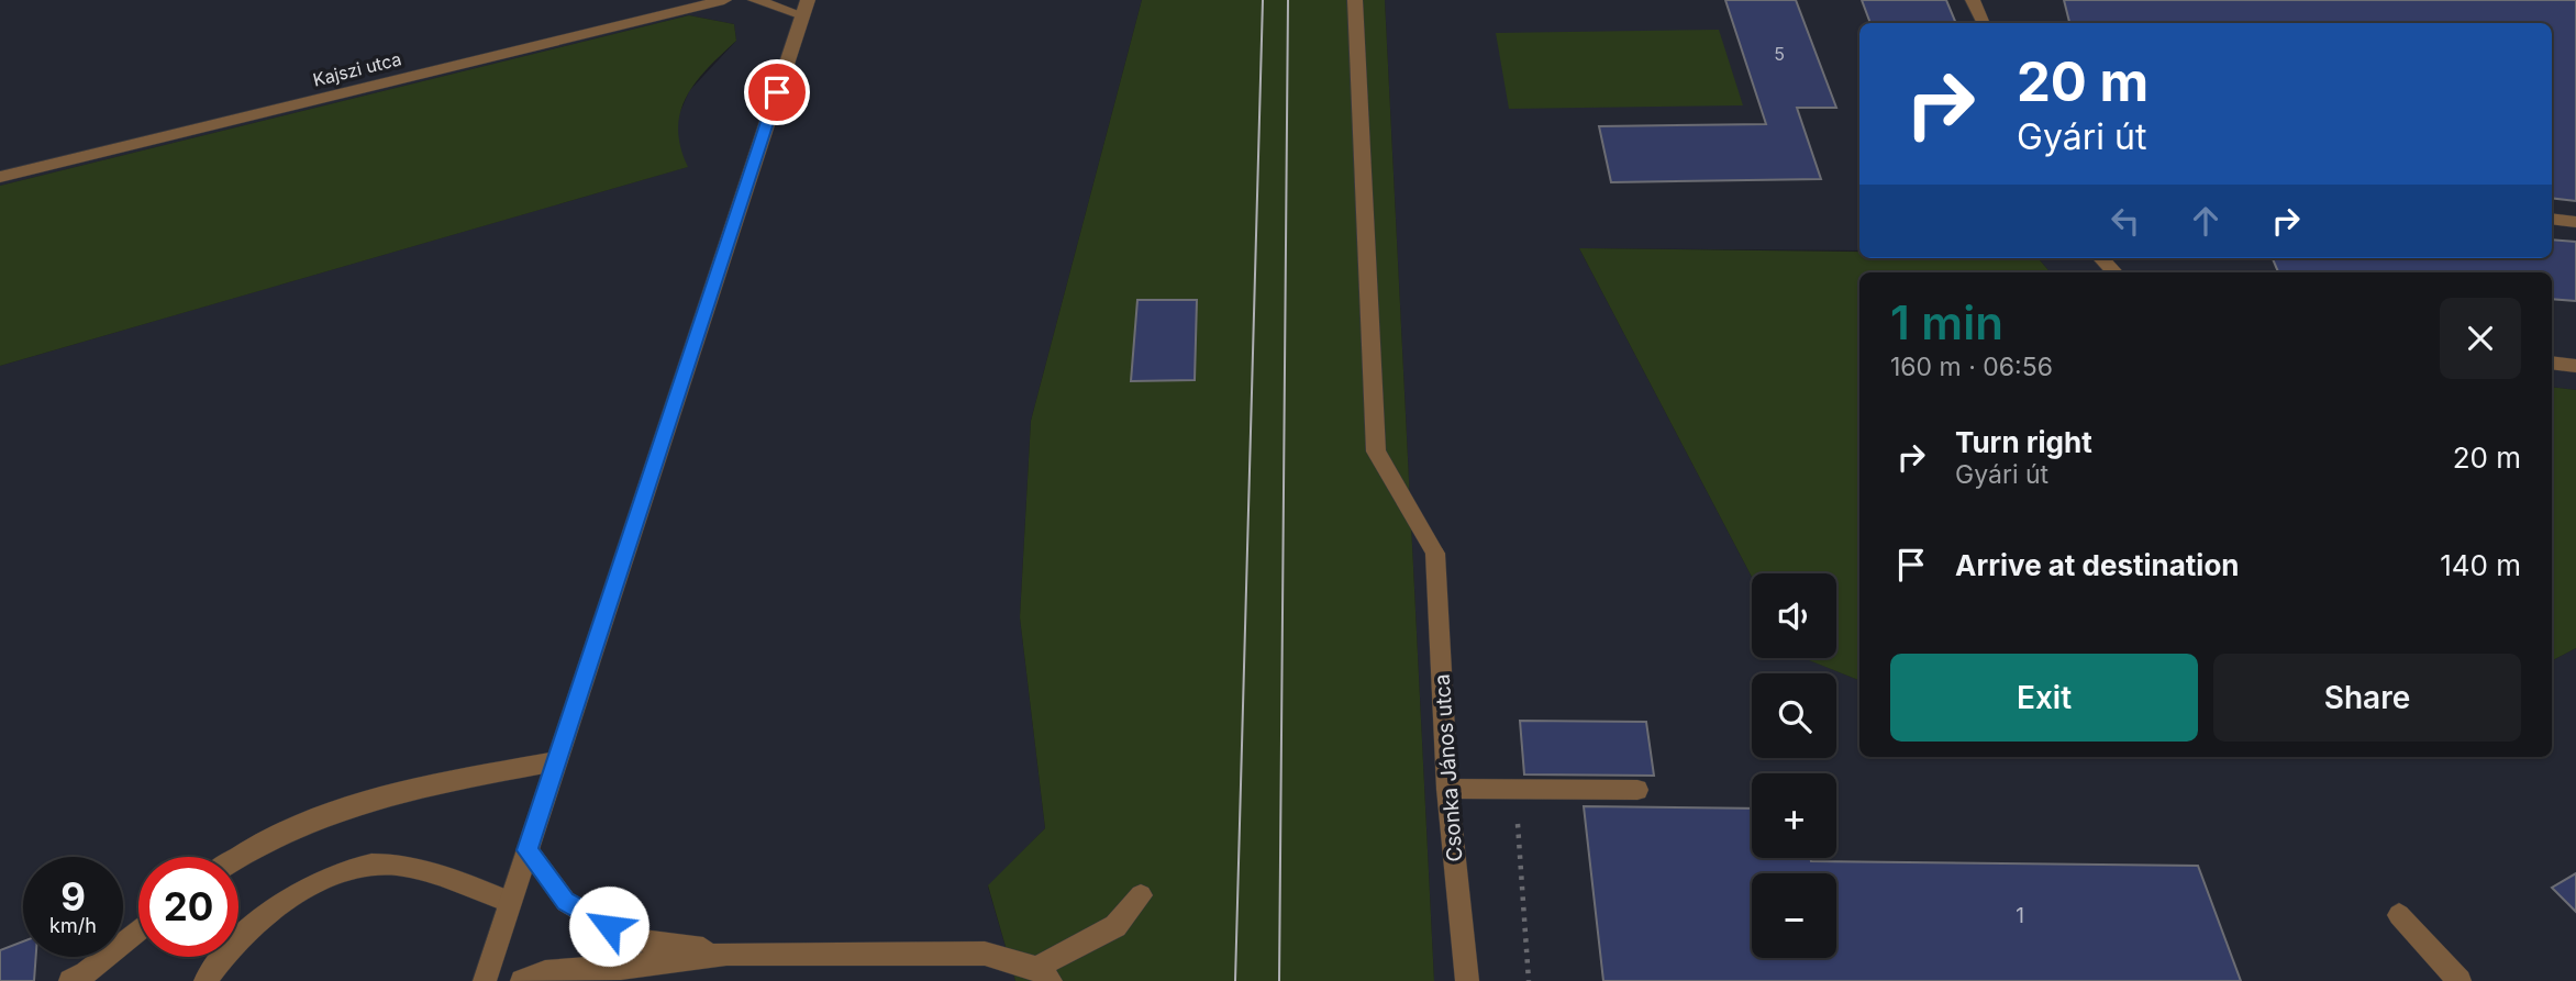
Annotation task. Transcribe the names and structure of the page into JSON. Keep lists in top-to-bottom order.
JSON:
{
  "streets": {
    "street": ["Kajszi utca", "Csonka János utca"]
  },
  "house_numbers": ["5", "1"],
  "page": {
    "turn": ["20 m", "Gyári út"],
    "heading": ["1 min", "160 m · 06:56"],
    "list": [
      {
        "name": "Turn right",
        "note": "Gyári út",
        "value": "20 m"
      },
      {
        "name": "Arrive at destination",
        "value": "140 m"
      }
    ],
    "map_buttons": ["+", "−"],
    "buttons": ["Exit", "Share"],
    "speed": "9 km/h",
    "limit": "20"
  }
}
